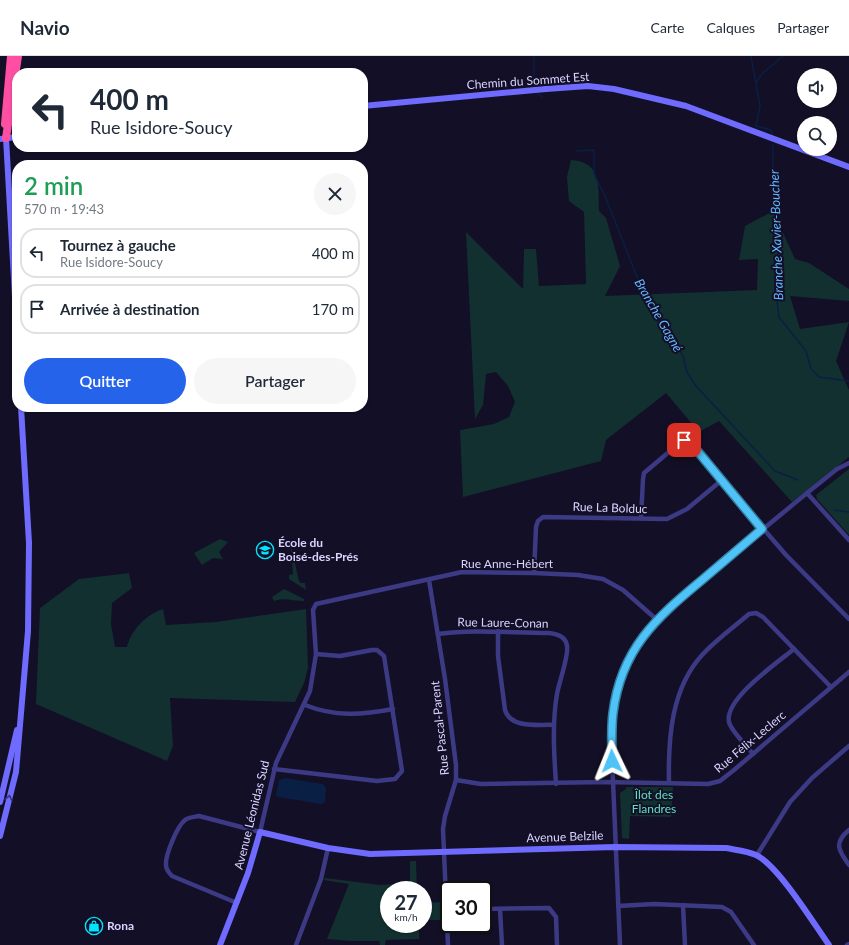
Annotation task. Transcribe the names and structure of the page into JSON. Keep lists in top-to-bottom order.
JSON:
{
  "streets": {
    "street": [
      "Chemin du Sommet Est",
      "Rue La Bolduc",
      "Rue Anne-Hébert",
      "Rue Laure-Conan",
      "Rue Pascal-Parent",
      "Rue Félix-Leclerc",
      "Avenue Léonidas Sud",
      "Avenue Belzile"
    ]
  },
  "crossings": [
    ["Rue La Bolduc", "Rue Anne-Hébert"],
    ["Rue Anne-Hébert", "Rue Pascal-Parent"],
    ["Rue Anne-Hébert", "Avenue Léonidas Sud"],
    ["Rue Laure-Conan", "Rue Pascal-Parent"],
    ["Rue Laure-Conan", "Rue Félix-Leclerc"],
    ["Rue Pascal-Parent", "Rue Félix-Leclerc"],
    ["Rue Pascal-Parent", "Avenue Belzile"],
    ["Avenue Léonidas Sud", "Avenue Belzile"]
  ],
  "water": ["Branche Xavier-Boucher", "Branche Gagné"],
  "parks": ["Îlot des Flandres"],
  "places": {
    "school or university": ["École du Boisé-des-Prés"],
    "shop": ["Rona"]
  },
  "page": {
    "header": "Navio",
    "nav": ["Carte", "Calques", "Partager"],
    "turn": ["400 m", "Rue Isidore-Soucy"],
    "heading": ["2 min", "570 m · 19:43"],
    "list": [
      {
        "name": "Tournez à gauche",
        "note": "Rue Isidore-Soucy",
        "value": "400 m"
      },
      {
        "name": "Arrivée à destination",
        "value": "170 m"
      }
    ],
    "buttons": ["Quitter", "Partager"],
    "speed": "27 km/h",
    "limit": "30"
  }
}
